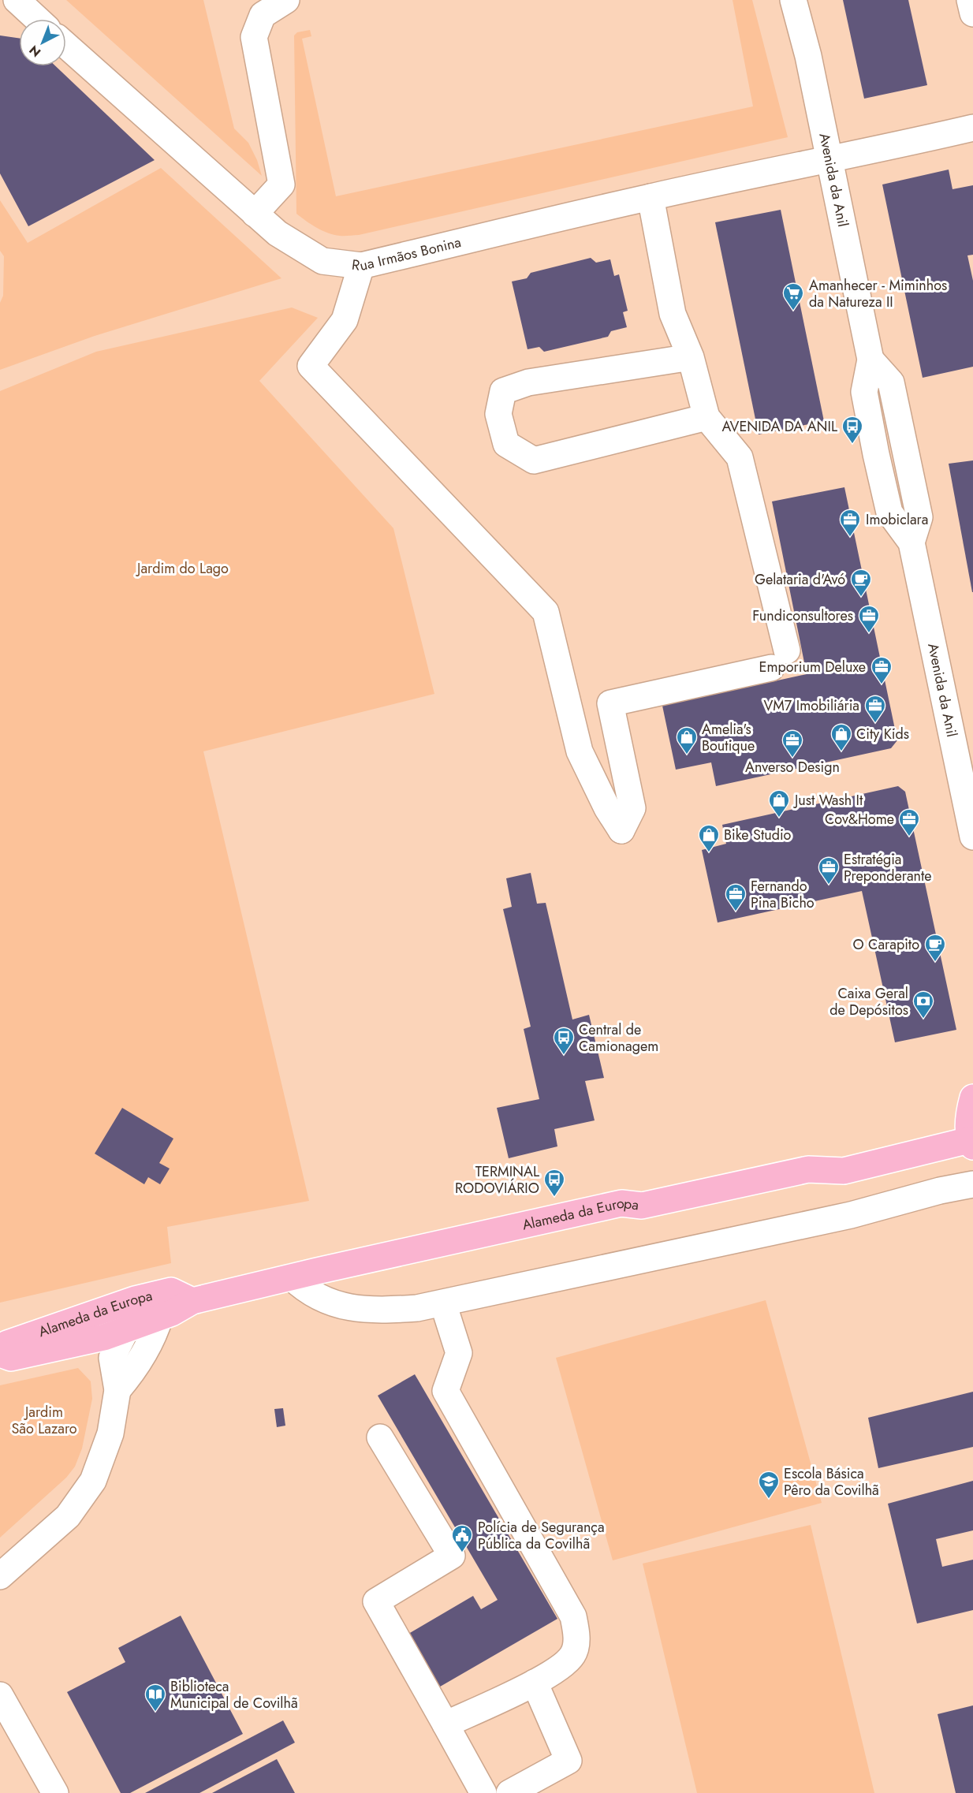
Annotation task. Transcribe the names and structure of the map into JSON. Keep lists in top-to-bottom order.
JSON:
{
  "streets": {
    "main road": ["Alameda da Europa"],
    "street": ["Avenida da Anil", "Rua Irmãos Bonina"]
  },
  "crossings": [
    ["Avenida da Anil", "Rua Irmãos Bonina"]
  ],
  "parks": ["Jardim do Lago", "Jardim São Lazaro"],
  "places": {
    "supermarket": ["Amanhecer - Miminhos da Natureza II"],
    "bus stop": ["AVENIDA DA ANIL", "Central de Camionagem", "TERMINAL RODOVIÁRIO"],
    "office": [
      "Imobiclara",
      "Fundiconsultores",
      "Emporium Deluxe",
      "VM7 Imobiliária",
      "Anverso Design",
      "Cov&Home",
      "Estratégia Preponderante",
      "Fernando Pina Bicho"
    ],
    "cafe": ["Gelataria d'Avó", "O Carapito"],
    "shop": [
      "City Kids",
      "Amelia's Boutique",
      "Just Wash It",
      "Bike Studio"
    ],
    "bank": ["Caixa Geral de Depósitos"],
    "school or university": ["Escola Básica Pêro da Covilhã"],
    "public building": ["Polícia de Segurança Pública da Covilhã"],
    "library": ["Biblioteca Municipal de Covilhã"]
  },
  "north": "bottom left"
}
